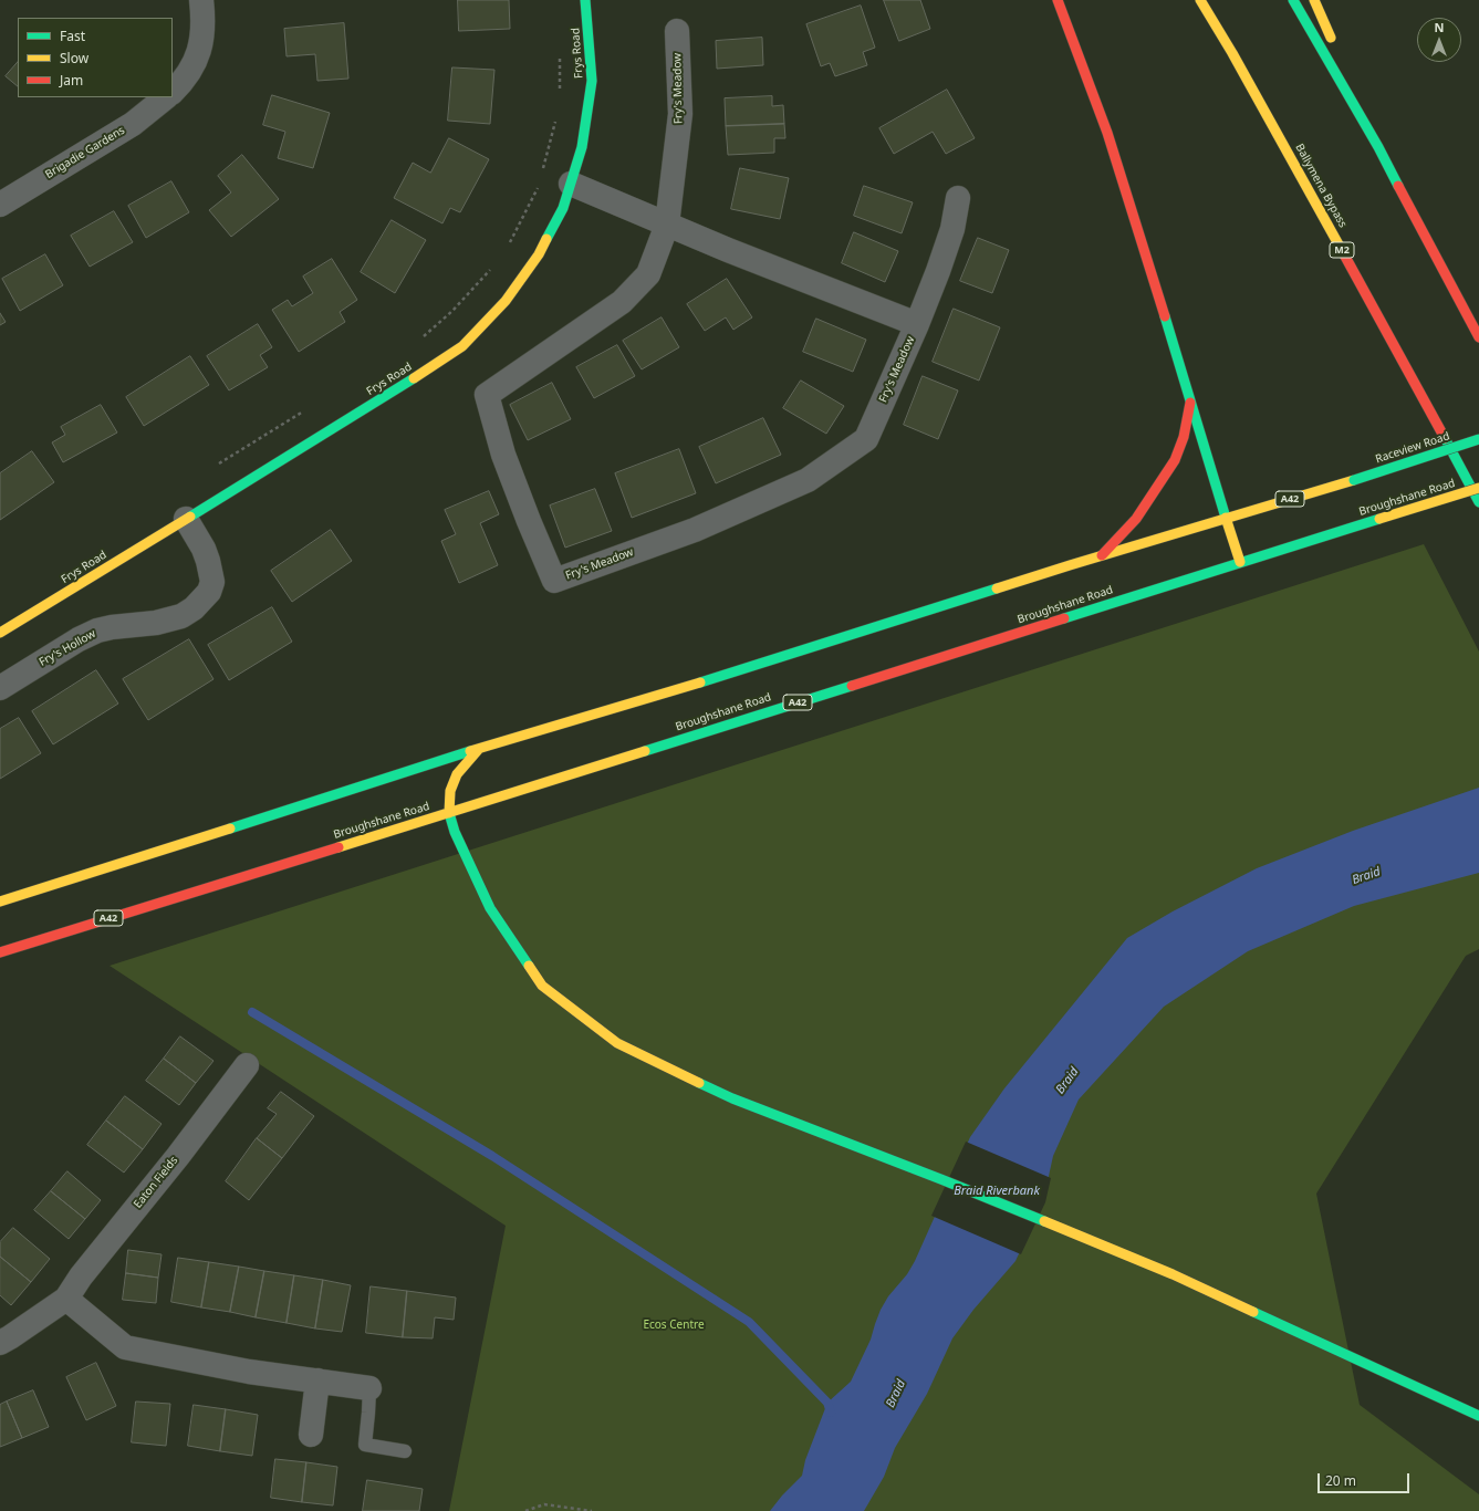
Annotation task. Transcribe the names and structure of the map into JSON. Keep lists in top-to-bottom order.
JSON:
{
  "streets": {
    "main road": [
      "Frys Road",
      "Ballymena Bypass",
      "M2",
      "Raceview Road",
      "Broughshane Road",
      "A42"
    ],
    "street": [
      "Fry's Meadow",
      "Brigadie Gardens",
      "Fry's Hollow",
      "Eaton Fields"
    ]
  },
  "crossings": [
    ["Frys Road", "Fry's Meadow"],
    ["Frys Road", "Fry's Hollow"],
    ["Raceview Road", "A42"]
  ],
  "water": ["Braid", "Braid Riverbank"],
  "parks": ["Ecos Centre"],
  "legend": ["Fast", "Slow", "Jam"],
  "scale_bar": "20 m",
  "north": "top"
}
